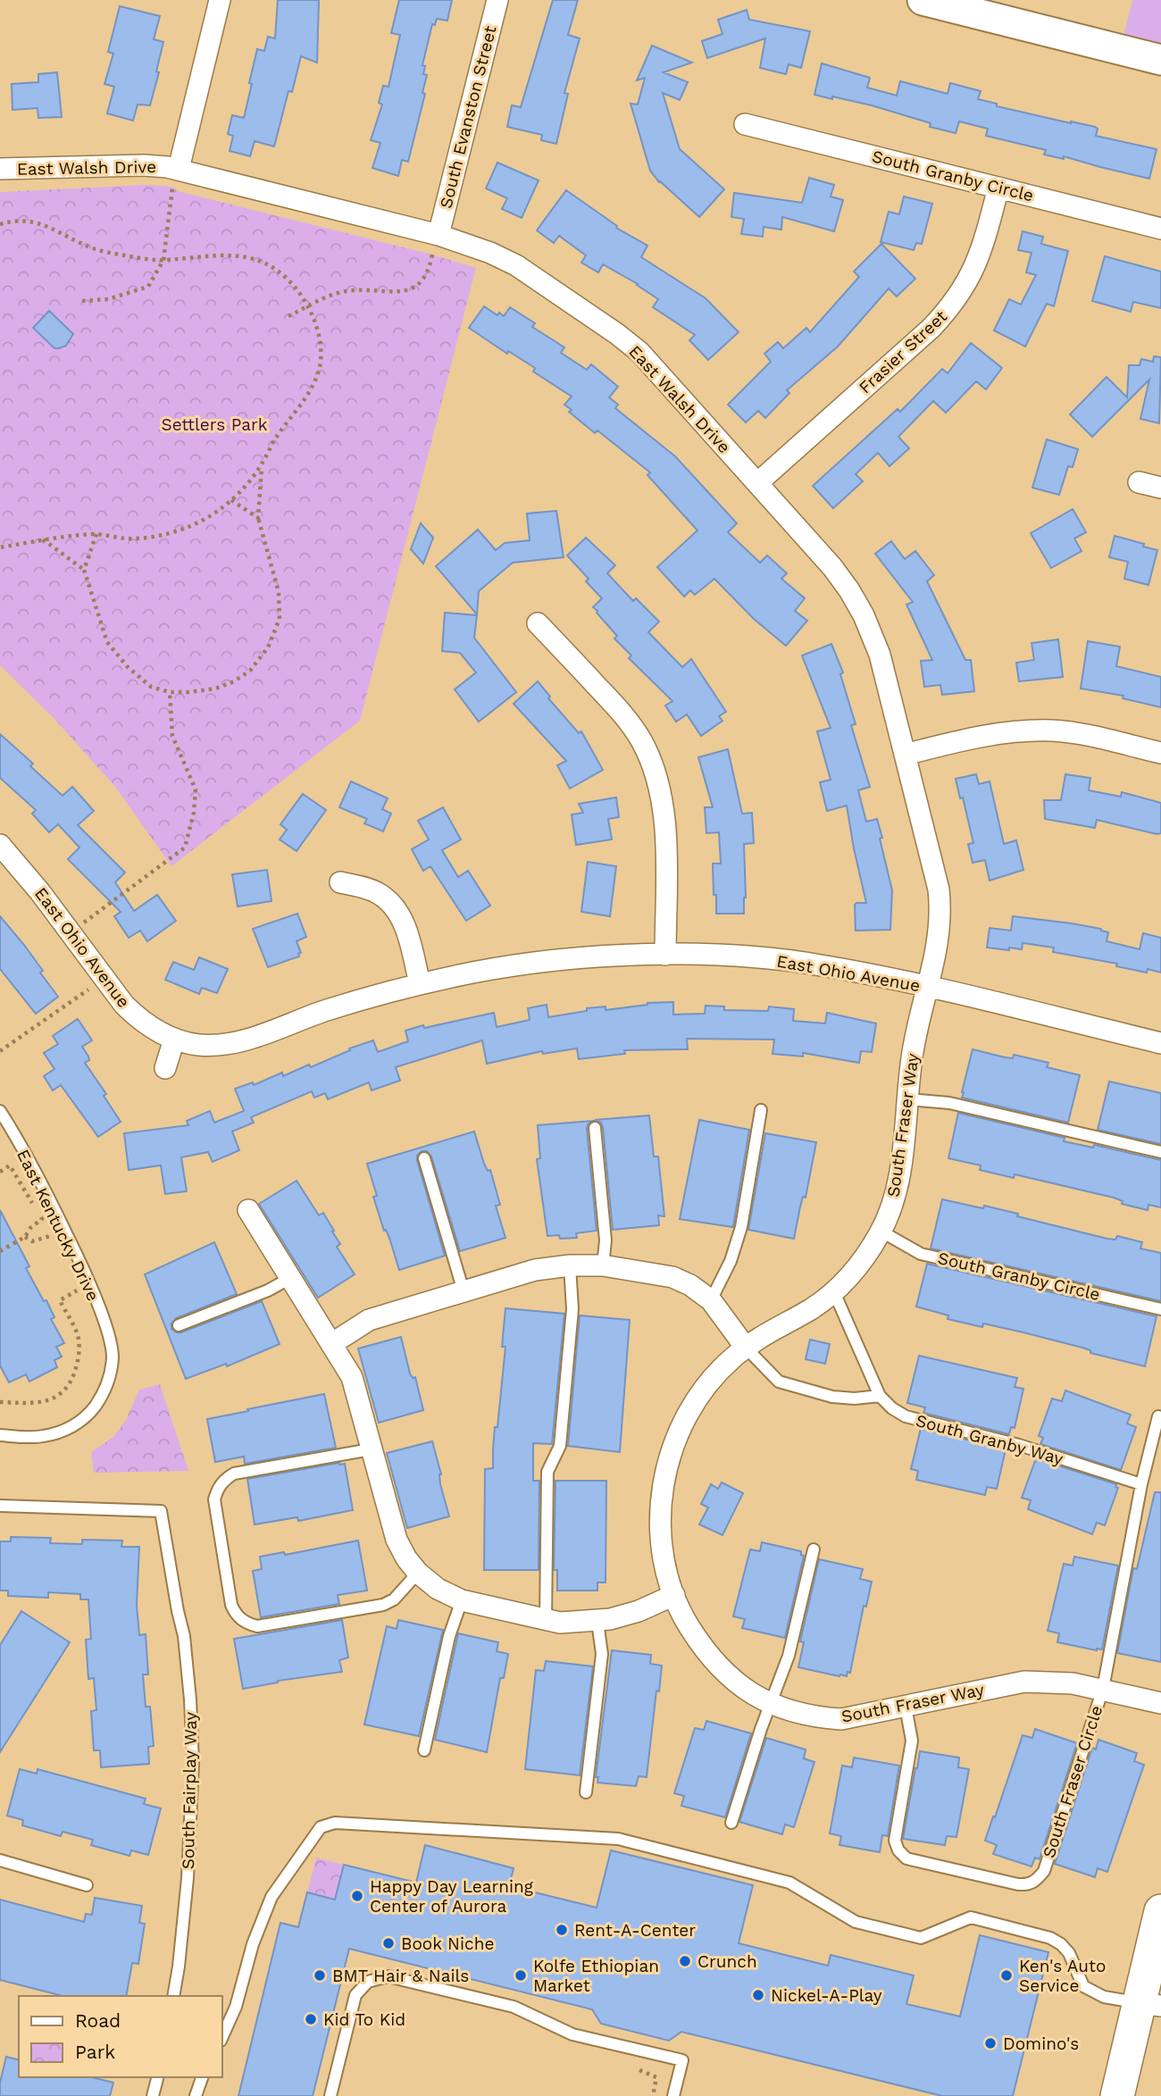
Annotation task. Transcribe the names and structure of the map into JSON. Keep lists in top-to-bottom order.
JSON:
{
  "streets": {
    "street": [
      "South Evanston Street",
      "East Walsh Drive",
      "South Granby Circle",
      "Frasier Street",
      "East Ohio Avenue",
      "South Fraser Way"
    ],
    "lane": [
      "East Kentucky Drive",
      "South Granby Way",
      "South Fraser Circle",
      "South Fairplay Way"
    ]
  },
  "crossings": [
    ["South Evanston Street", "East Walsh Drive"],
    ["East Walsh Drive", "Frasier Street"],
    ["East Walsh Drive", "East Ohio Avenue"],
    ["East Walsh Drive", "South Fraser Way"],
    ["South Granby Circle", "Frasier Street"],
    ["South Granby Circle", "South Fraser Way"],
    ["East Ohio Avenue", "South Fraser Way"],
    ["South Fraser Way", "South Granby Way"],
    ["South Fraser Way", "South Fraser Circle"]
  ],
  "parks": ["Settlers Park"],
  "places": [
    "Happy Day Learning Center of Aurora",
    "Rent-A-Center",
    "Book Niche",
    "Crunch",
    "BMT Hair & Nails",
    "Kolfe Ethiopian Market",
    "Ken's Auto Service",
    "Nickel-A-Play",
    "Kid To Kid",
    "Domino's"
  ],
  "legend": ["Road", "Park"]
}
